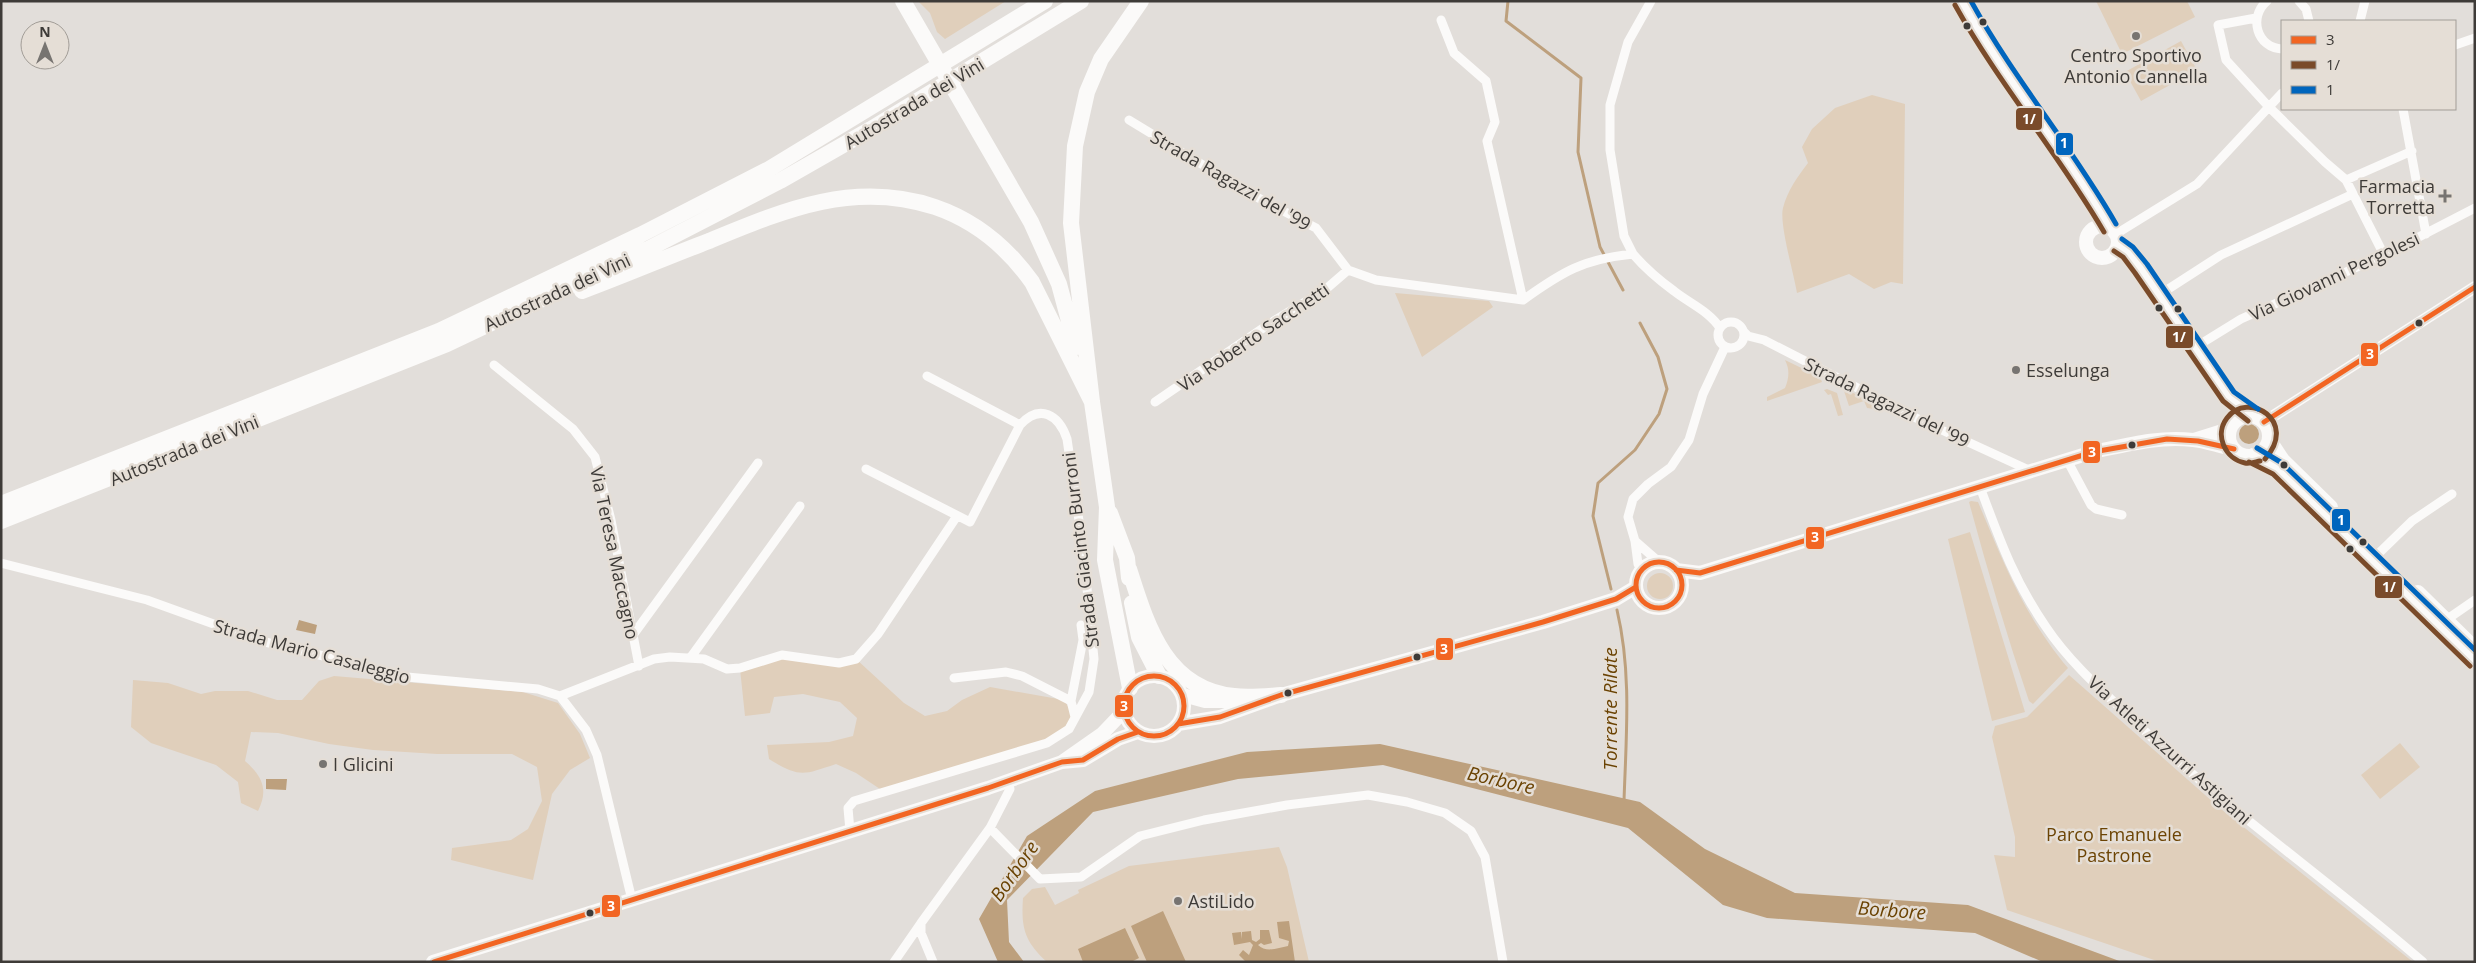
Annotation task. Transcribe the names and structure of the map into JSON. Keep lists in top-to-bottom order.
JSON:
{
  "streets": {
    "highway": ["Autostrada dei Vini"],
    "street": [
      "Strada Ragazzi del '99",
      "Via Giovanni Pergolesi",
      "Via Roberto Sacchetti",
      "Strada Giacinto Burroni",
      "Via Teresa Maccagno",
      "Strada Mario Casaleggio",
      "Via Atleti Azzurri Astigiani"
    ]
  },
  "crossings": [
    ["Strada Ragazzi del '99", "Via Roberto Sacchetti"]
  ],
  "water": ["Torrente Rilate", "Borbore"],
  "parks": ["Parco Emanuele Pastrone"],
  "places": {
    "other": [
      "Centro Sportivo Antonio Cannella",
      "Esselunga",
      "I Glicini",
      "AstiLido"
    ],
    "health": ["Farmacia Torretta"]
  },
  "lines": ["transit line 1", "transit line 1/", "transit line 3"],
  "legend": ["3", "1/", "1"],
  "north": "top"
}
